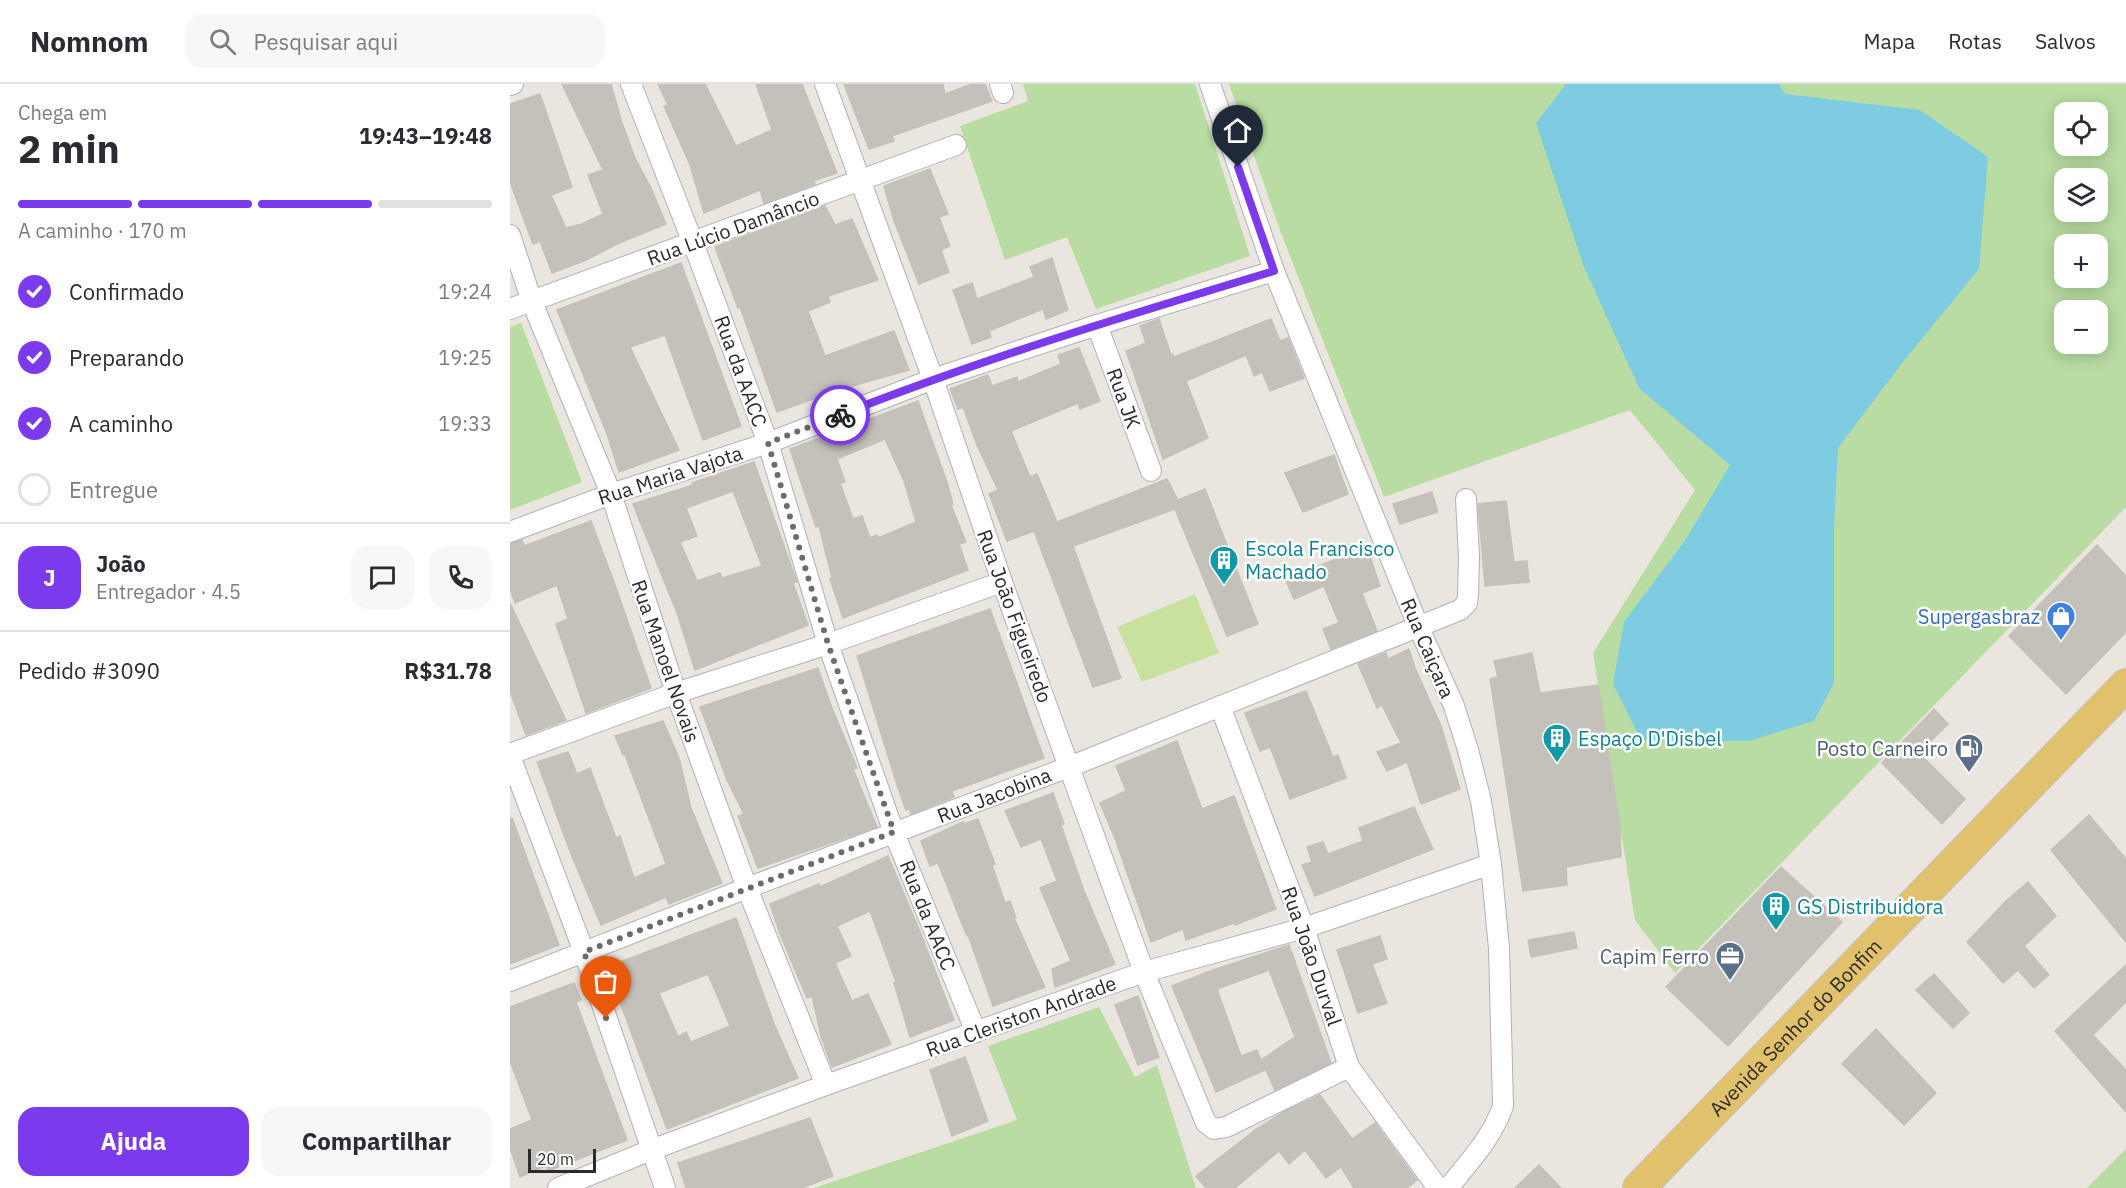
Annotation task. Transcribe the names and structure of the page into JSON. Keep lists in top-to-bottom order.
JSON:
{
  "streets": {
    "main road": ["Avenida Senhor do Bonfim"],
    "street": [
      "Rua Lúcio Damâncio",
      "Rua da AACC",
      "Rua JK",
      "Rua Maria Vajota",
      "Rua João Figueiredo",
      "Rua Caiçara",
      "Rua Manoel Novais",
      "Rua Jacobina",
      "Rua João Durval",
      "Rua Cleriston Andrade"
    ]
  },
  "crossings": [
    ["Rua Lúcio Damâncio", "Rua da AACC"],
    ["Rua Lúcio Damâncio", "Rua João Figueiredo"],
    ["Rua Lúcio Damâncio", "Rua Manoel Novais"],
    ["Rua da AACC", "Rua Maria Vajota"],
    ["Rua da AACC", "Rua Jacobina"],
    ["Rua da AACC", "Rua Cleriston Andrade"],
    ["Rua JK", "Rua Maria Vajota"],
    ["Rua Maria Vajota", "Rua João Figueiredo"],
    ["Rua Maria Vajota", "Rua Caiçara"],
    ["Rua Maria Vajota", "Rua Manoel Novais"],
    ["Rua João Figueiredo", "Rua Jacobina"],
    ["Rua João Figueiredo", "Rua João Durval"],
    ["Rua João Figueiredo", "Rua Cleriston Andrade"],
    ["Rua Caiçara", "Rua Jacobina"],
    ["Rua Caiçara", "Rua Cleriston Andrade"],
    ["Rua Manoel Novais", "Rua Jacobina"],
    ["Rua Manoel Novais", "Rua Cleriston Andrade"],
    ["Rua Jacobina", "Rua João Durval"],
    ["Rua João Durval", "Rua Cleriston Andrade"]
  ],
  "places": {
    "building": ["Escola Francisco Machado", "Espaço D'Disbel", "GS Distribuidora"],
    "shop": ["Supergasbraz"],
    "fuel station": ["Posto Carneiro"],
    "office": ["Capim Ferro"]
  },
  "scale_bar": "20 m",
  "page": {
    "header": "Nomnom",
    "search": "Pesquisar aqui",
    "nav": ["Mapa", "Rotas", "Salvos"],
    "heading": ["2 min", "Chega em", "19:43–19:48"],
    "panel": [
      "João",
      "Entregador · 4.5",
      "Pedido #3090",
      "R$31.78"
    ],
    "map_buttons": ["+", "−"],
    "bar": "A caminho · 170 m",
    "list": [
      ["Confirmado", "19:24"],
      ["Preparando", "19:25"],
      ["A caminho", "19:33"],
      "Entregue"
    ],
    "round": "J",
    "buttons": ["Ajuda", "Compartilhar"],
    "scale": "20 m"
  }
}
